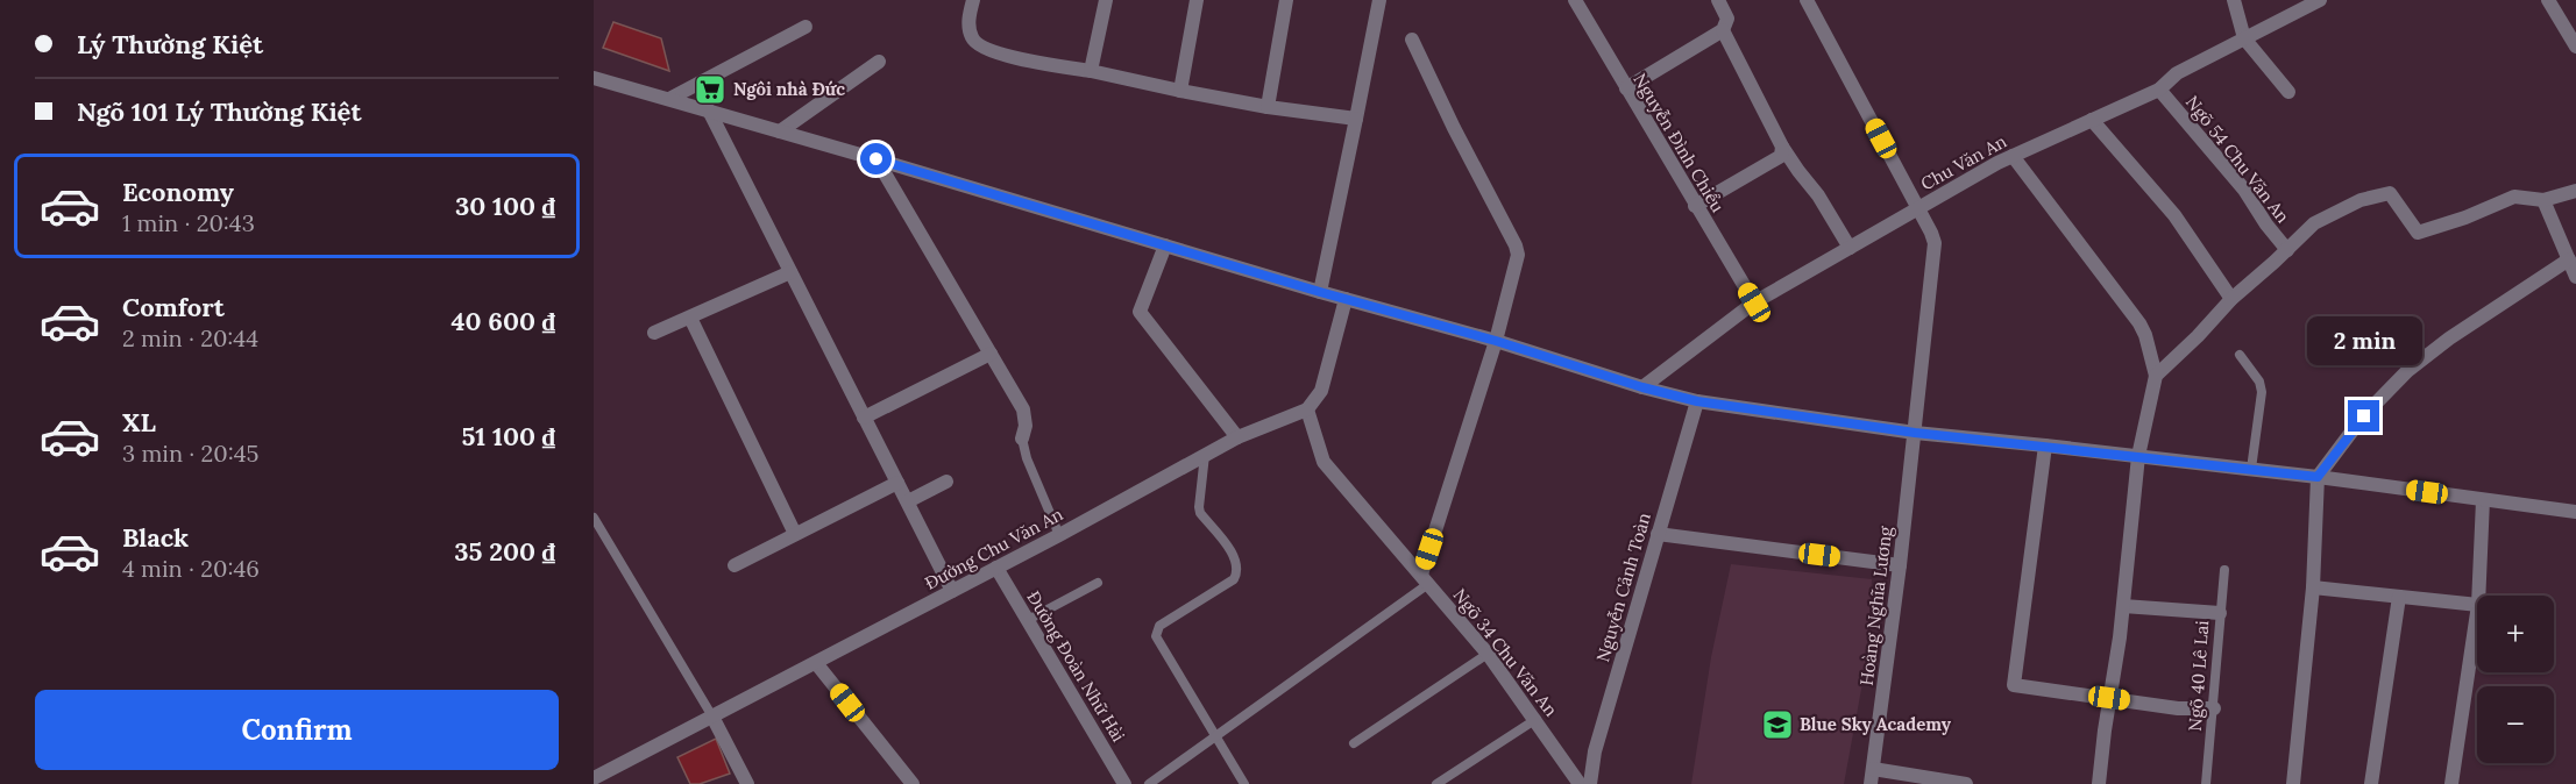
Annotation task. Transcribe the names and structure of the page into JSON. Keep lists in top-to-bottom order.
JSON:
{
  "streets": {
    "street": [
      "Nguyễn Đình Chiểu",
      "Ngõ 54 Chu Văn An",
      "Chu Văn An",
      "Đường Chu Văn An",
      "Nguyễn Cảnh Toàn",
      "Hoàng Nghĩa Lương",
      "Ngõ 34 Chu Văn An",
      "Đường Đoàn Nhữ Hài"
    ],
    "lane": ["Ngõ 40 Lê Lai"]
  },
  "crossings": [
    ["Nguyễn Đình Chiểu", "Chu Văn An"],
    ["Ngõ 54 Chu Văn An", "Chu Văn An"],
    ["Chu Văn An", "Hoàng Nghĩa Lương"],
    ["Đường Chu Văn An", "Ngõ 34 Chu Văn An"],
    ["Đường Chu Văn An", "Đường Đoàn Nhữ Hài"]
  ],
  "places": {
    "supermarket": ["Ngôi nhà Đức"],
    "school or university": ["Blue Sky Academy"]
  },
  "page": {
    "banner": ["Lý Thường Kiệt", "Ngõ 101 Lý Thường Kiệt"],
    "list": [
      {
        "name": "Economy",
        "note": "1 min · 20:43",
        "value": "30 100 ₫"
      },
      {
        "name": "Comfort",
        "note": "2 min · 20:44",
        "value": "40 600 ₫"
      },
      {
        "name": "XL",
        "note": "3 min · 20:45",
        "value": "51 100 ₫"
      },
      {
        "name": "Black",
        "note": "4 min · 20:46",
        "value": "35 200 ₫"
      }
    ],
    "bubble": "2 min",
    "map_buttons": ["+", "−"],
    "buttons": "Confirm"
  }
}
